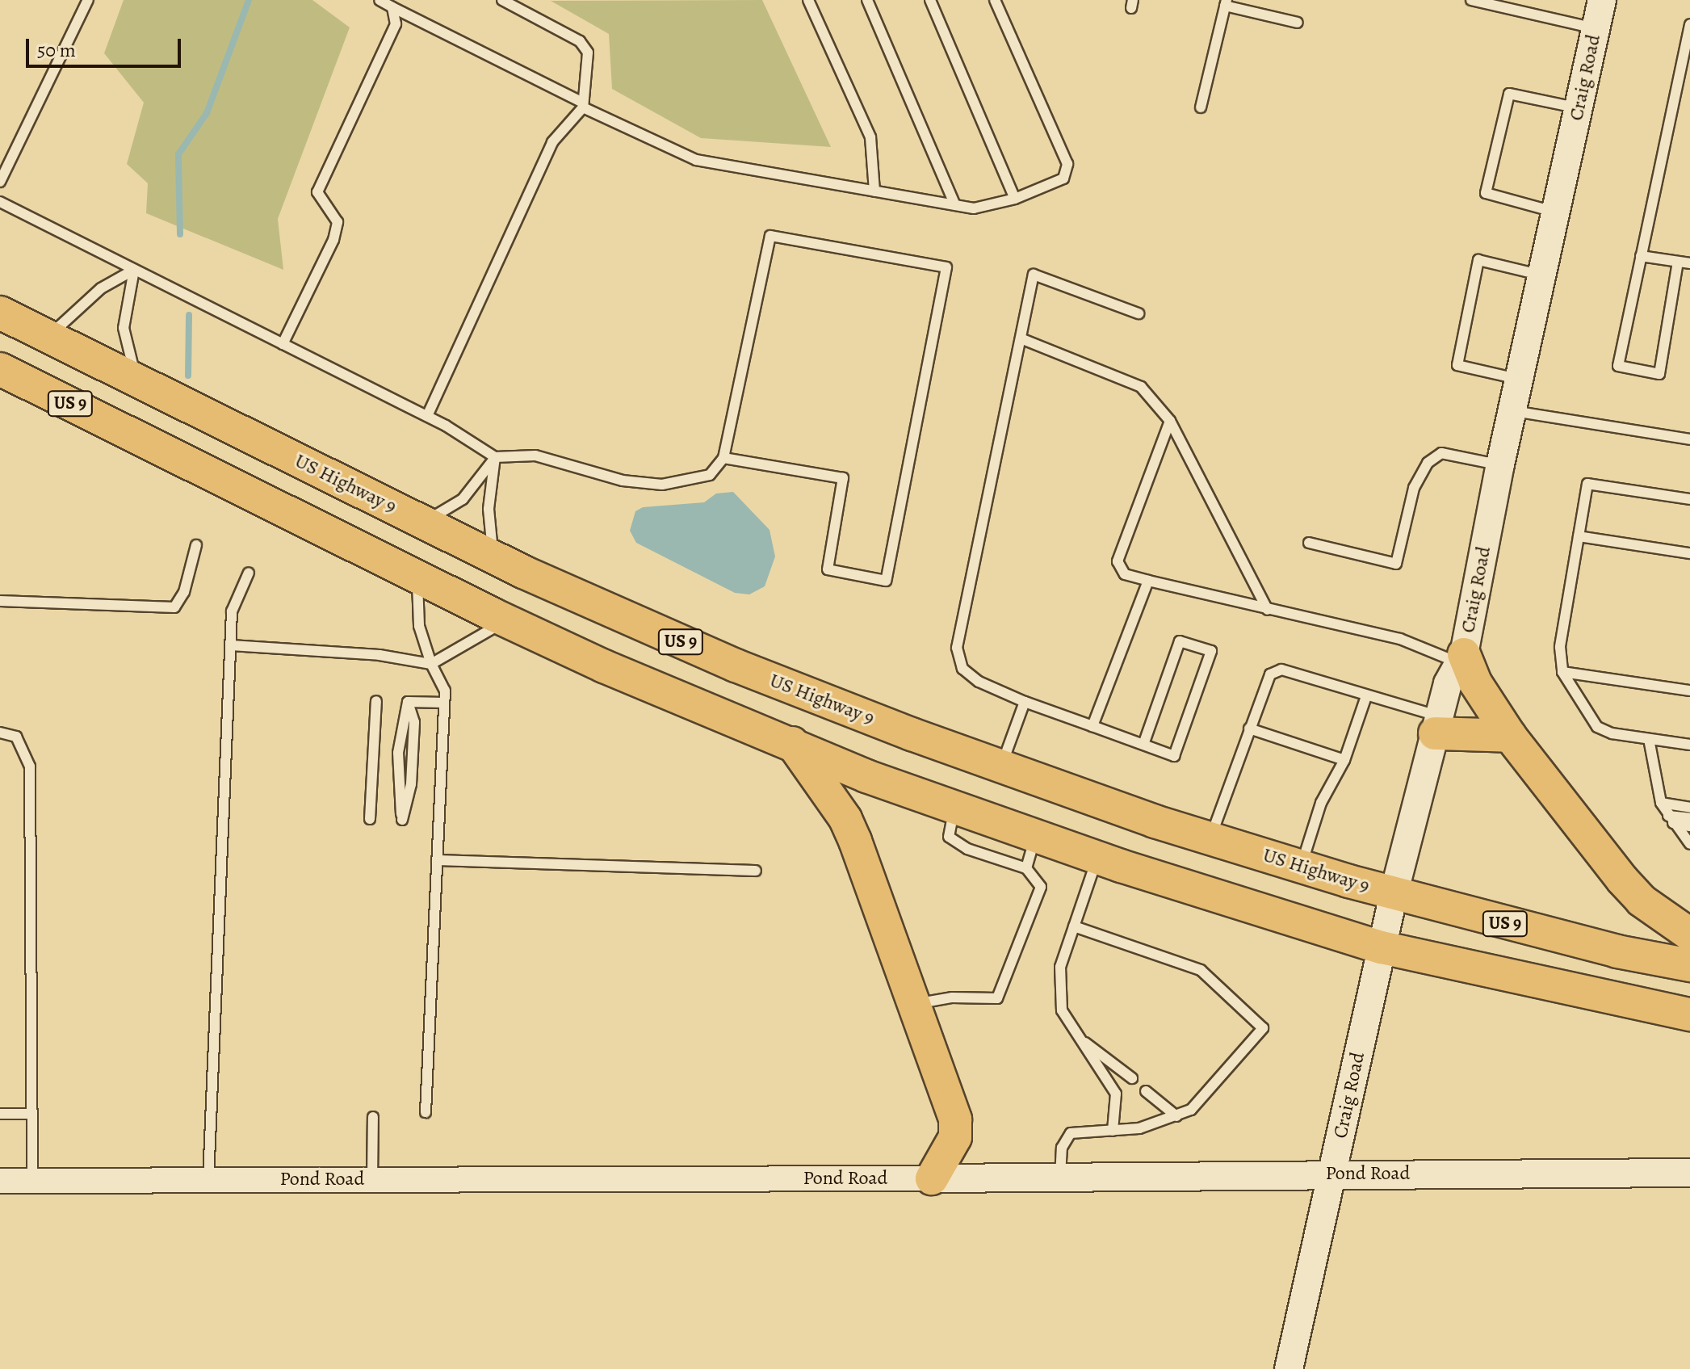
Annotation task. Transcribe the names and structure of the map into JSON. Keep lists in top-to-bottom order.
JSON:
{
  "streets": {
    "highway": ["US 9", "US Highway 9"],
    "main road": ["Craig Road", "Pond Road"]
  },
  "crossings": [
    ["Craig Road", "US 9"],
    ["Craig Road", "US Highway 9"],
    ["Craig Road", "Pond Road"]
  ],
  "scale_bar": "50 m"
}
